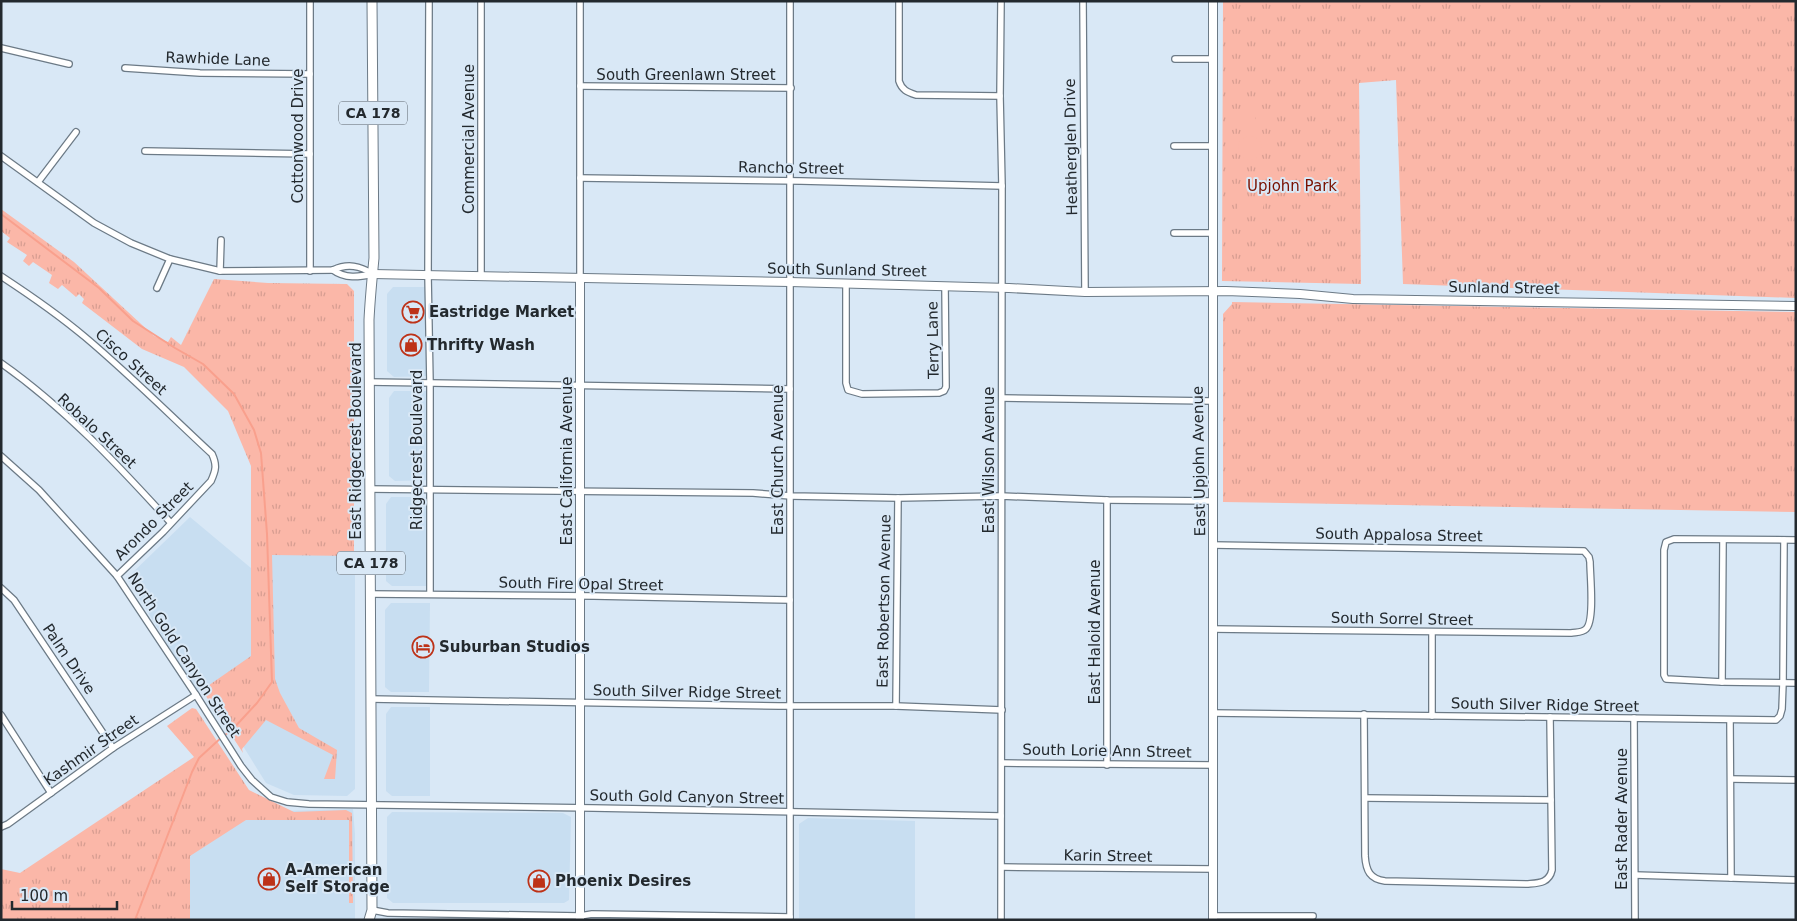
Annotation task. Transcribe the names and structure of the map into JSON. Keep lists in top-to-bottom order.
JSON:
{
  "streets": {
    "main road": ["CA 178", "East Ridgecrest Boulevard"],
    "street": [
      "Rawhide Lane",
      "South Greenlawn Street",
      "Cottonwood Drive",
      "Commercial Avenue",
      "Heatherglen Drive",
      "Rancho Street",
      "South Sunland Street",
      "Sunland Street",
      "Terry Lane",
      "Cisco Street",
      "Robalo Street",
      "Ridgecrest Boulevard",
      "East Church Avenue",
      "East Wilson Avenue",
      "East California Avenue",
      "East Upjohn Avenue",
      "Arondo Street",
      "South Appalosa Street",
      "South Fire Opal Street",
      "East Robertson Avenue",
      "South Sorrel Street",
      "East Haloid Avenue",
      "North Gold Canyon Street",
      "Palm Drive",
      "South Silver Ridge Street",
      "Kashmir Street",
      "South Lorie Ann Street",
      "South Gold Canyon Street",
      "East Rader Avenue",
      "Karin Street"
    ]
  },
  "crossings": [
    ["Rawhide Lane", "Cottonwood Drive"],
    ["South Greenlawn Street", "East Church Avenue"],
    ["South Greenlawn Street", "East California Avenue"],
    ["Commercial Avenue", "South Sunland Street"],
    ["Heatherglen Drive", "South Sunland Street"],
    ["Rancho Street", "East Church Avenue"],
    ["Rancho Street", "East Wilson Avenue"],
    ["Rancho Street", "East California Avenue"],
    ["South Sunland Street", "Sunland Street"],
    ["South Sunland Street", "Terry Lane"],
    ["South Sunland Street", "East Church Avenue"],
    ["South Sunland Street", "East Wilson Avenue"],
    ["South Sunland Street", "East California Avenue"],
    ["South Sunland Street", "East Upjohn Avenue"],
    ["Sunland Street", "East Upjohn Avenue"],
    ["Cisco Street", "Arondo Street"],
    ["Robalo Street", "Arondo Street"],
    ["East Ridgecrest Boulevard", "South Fire Opal Street"],
    ["East Ridgecrest Boulevard", "North Gold Canyon Street"],
    ["East Ridgecrest Boulevard", "South Silver Ridge Street"],
    ["East Ridgecrest Boulevard", "South Gold Canyon Street"],
    ["Ridgecrest Boulevard", "South Fire Opal Street"],
    ["East Church Avenue", "South Fire Opal Street"],
    ["East Church Avenue", "South Silver Ridge Street"],
    ["East Church Avenue", "South Gold Canyon Street"],
    ["East Wilson Avenue", "South Silver Ridge Street"],
    ["East Wilson Avenue", "South Lorie Ann Street"],
    ["East Wilson Avenue", "South Gold Canyon Street"],
    ["East Wilson Avenue", "Karin Street"],
    ["East California Avenue", "South Fire Opal Street"],
    ["East California Avenue", "South Silver Ridge Street"],
    ["East California Avenue", "South Gold Canyon Street"],
    ["East Upjohn Avenue", "South Appalosa Street"],
    ["East Upjohn Avenue", "South Sorrel Street"],
    ["East Upjohn Avenue", "South Silver Ridge Street"],
    ["East Upjohn Avenue", "South Lorie Ann Street"],
    ["East Upjohn Avenue", "Karin Street"],
    ["Arondo Street", "North Gold Canyon Street"],
    ["South Appalosa Street", "South Sorrel Street"],
    ["East Robertson Avenue", "South Silver Ridge Street"],
    ["East Haloid Avenue", "South Lorie Ann Street"],
    ["North Gold Canyon Street", "Kashmir Street"],
    ["North Gold Canyon Street", "South Gold Canyon Street"],
    ["Palm Drive", "Kashmir Street"],
    ["South Silver Ridge Street", "East Rader Avenue"]
  ],
  "parks": ["Upjohn Park"],
  "places": {
    "supermarket": ["Eastridge Market"],
    "shop": ["Thrifty Wash", "A-American Self Storage", "Phoenix Desires"],
    "hotel": ["Suburban Studios"]
  },
  "scale_bar": "100 m"
}
